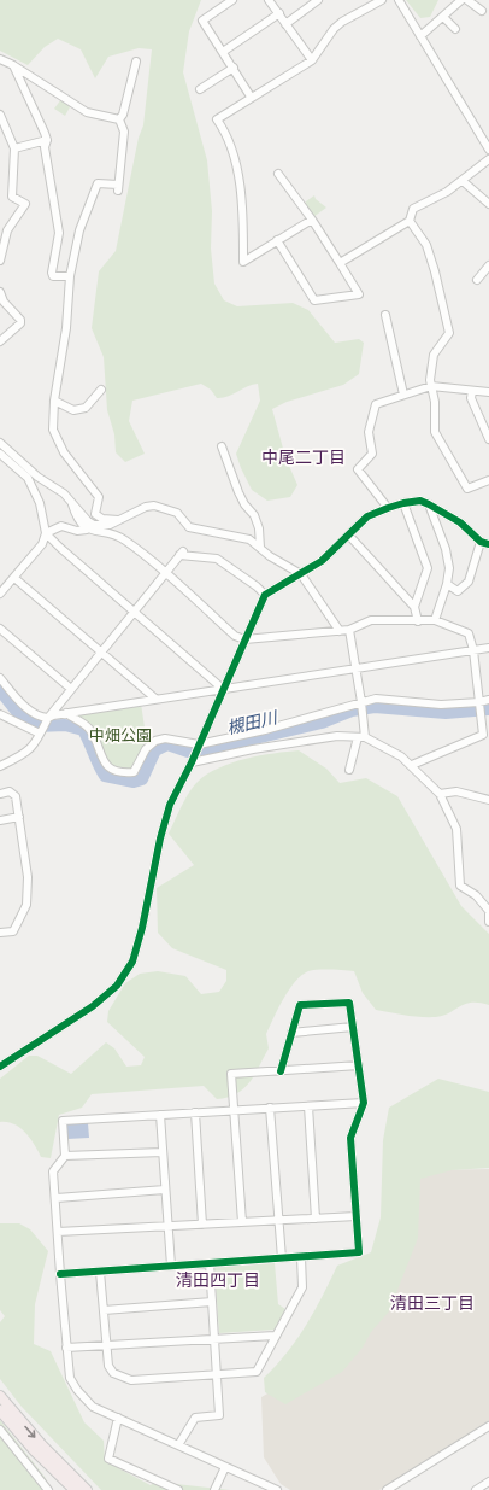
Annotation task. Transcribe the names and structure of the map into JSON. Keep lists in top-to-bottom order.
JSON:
{
  "districts": ["中尾二丁目", "清田四丁目", "清田三丁目"],
  "water": ["槻田川"],
  "parks": ["中畑公園"]
}
